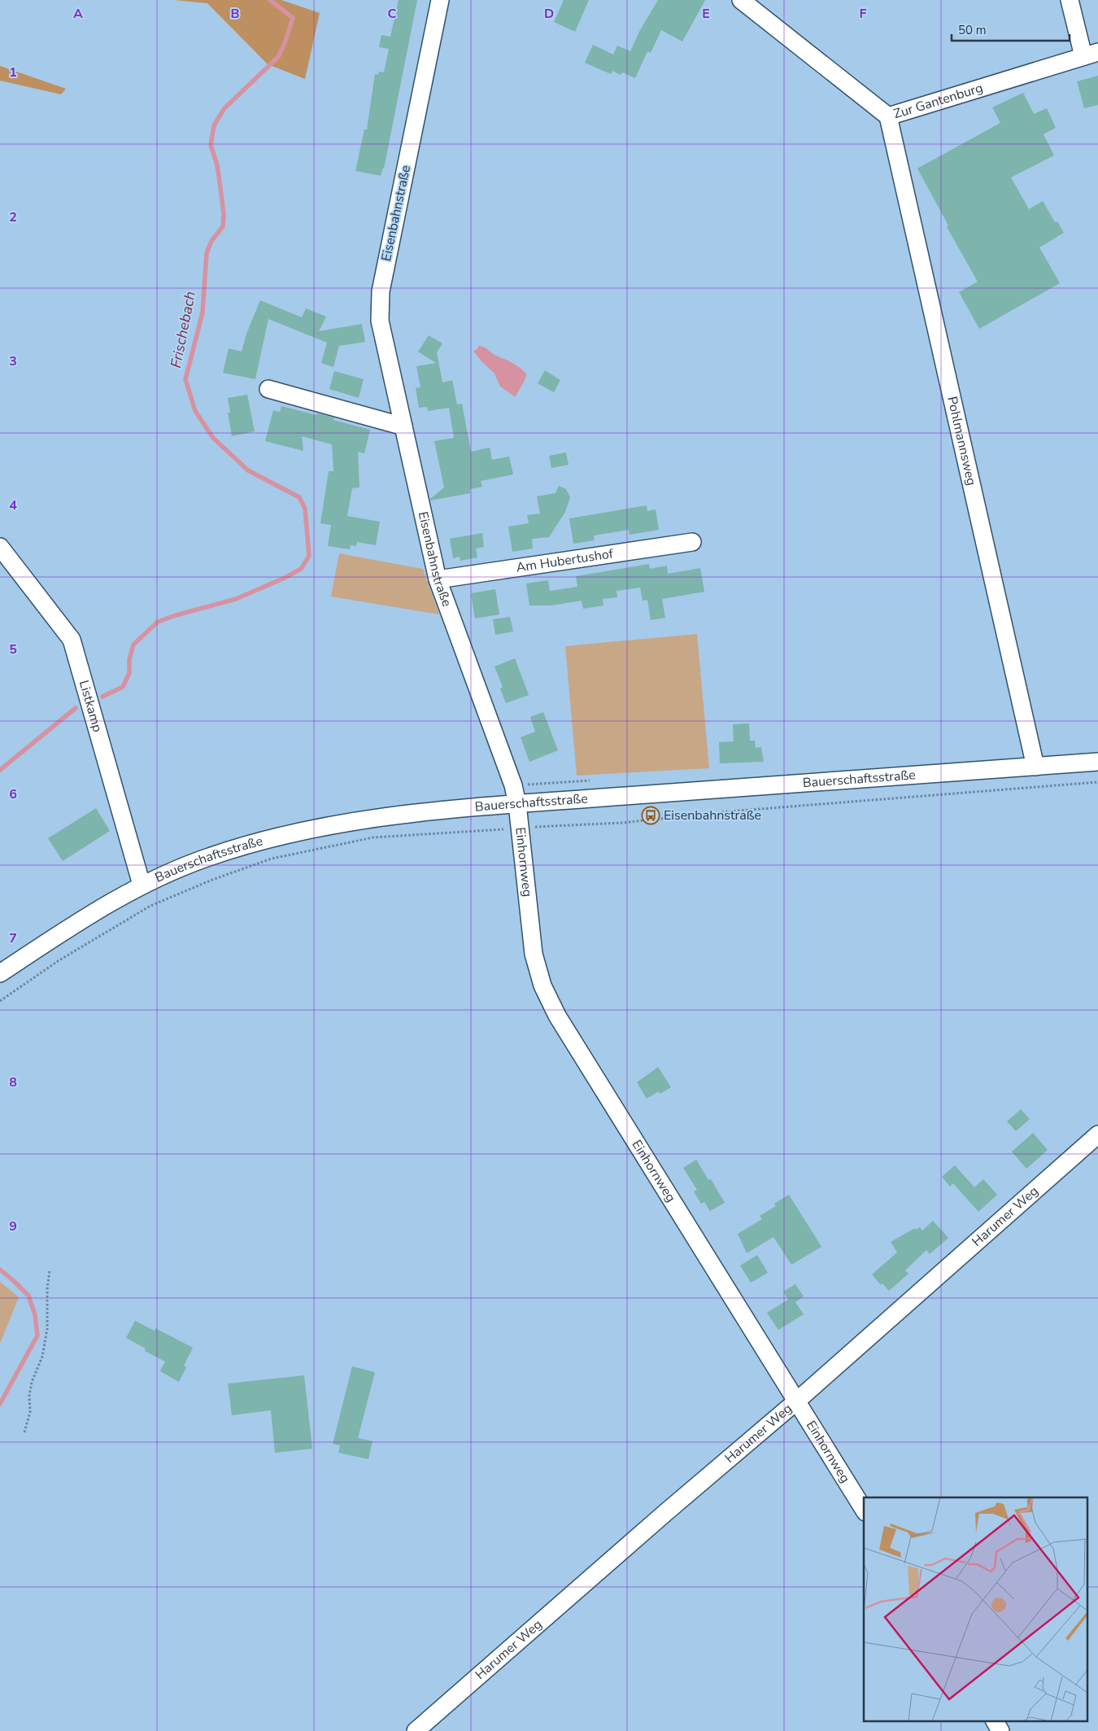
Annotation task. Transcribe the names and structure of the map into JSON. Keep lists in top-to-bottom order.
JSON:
{
  "streets": {
    "street": [
      "Zur Gantenburg",
      "Eisenbahnstraße",
      "Pohlmannsweg",
      "Am Hubertushof",
      "Listkamp",
      "Bauerschaftsstraße",
      "Einhornweg",
      "Harumer Weg"
    ]
  },
  "crossings": [
    ["Zur Gantenburg", "Pohlmannsweg"],
    ["Eisenbahnstraße", "Am Hubertushof"],
    ["Eisenbahnstraße", "Bauerschaftsstraße"],
    ["Eisenbahnstraße", "Einhornweg"],
    ["Pohlmannsweg", "Bauerschaftsstraße"],
    ["Listkamp", "Bauerschaftsstraße"],
    ["Bauerschaftsstraße", "Einhornweg"],
    ["Einhornweg", "Harumer Weg"]
  ],
  "water": ["Frischebach"],
  "places": {
    "bus stop": ["Eisenbahnstraße"]
  },
  "scale_bar": "50 m",
  "grid": {
    "columns": [
      "A",
      "B",
      "C",
      "D",
      "E",
      "F"
    ],
    "rows": [
      "1",
      "2",
      "3",
      "4",
      "5",
      "6",
      "7",
      "8",
      "9"
    ]
  }
}
